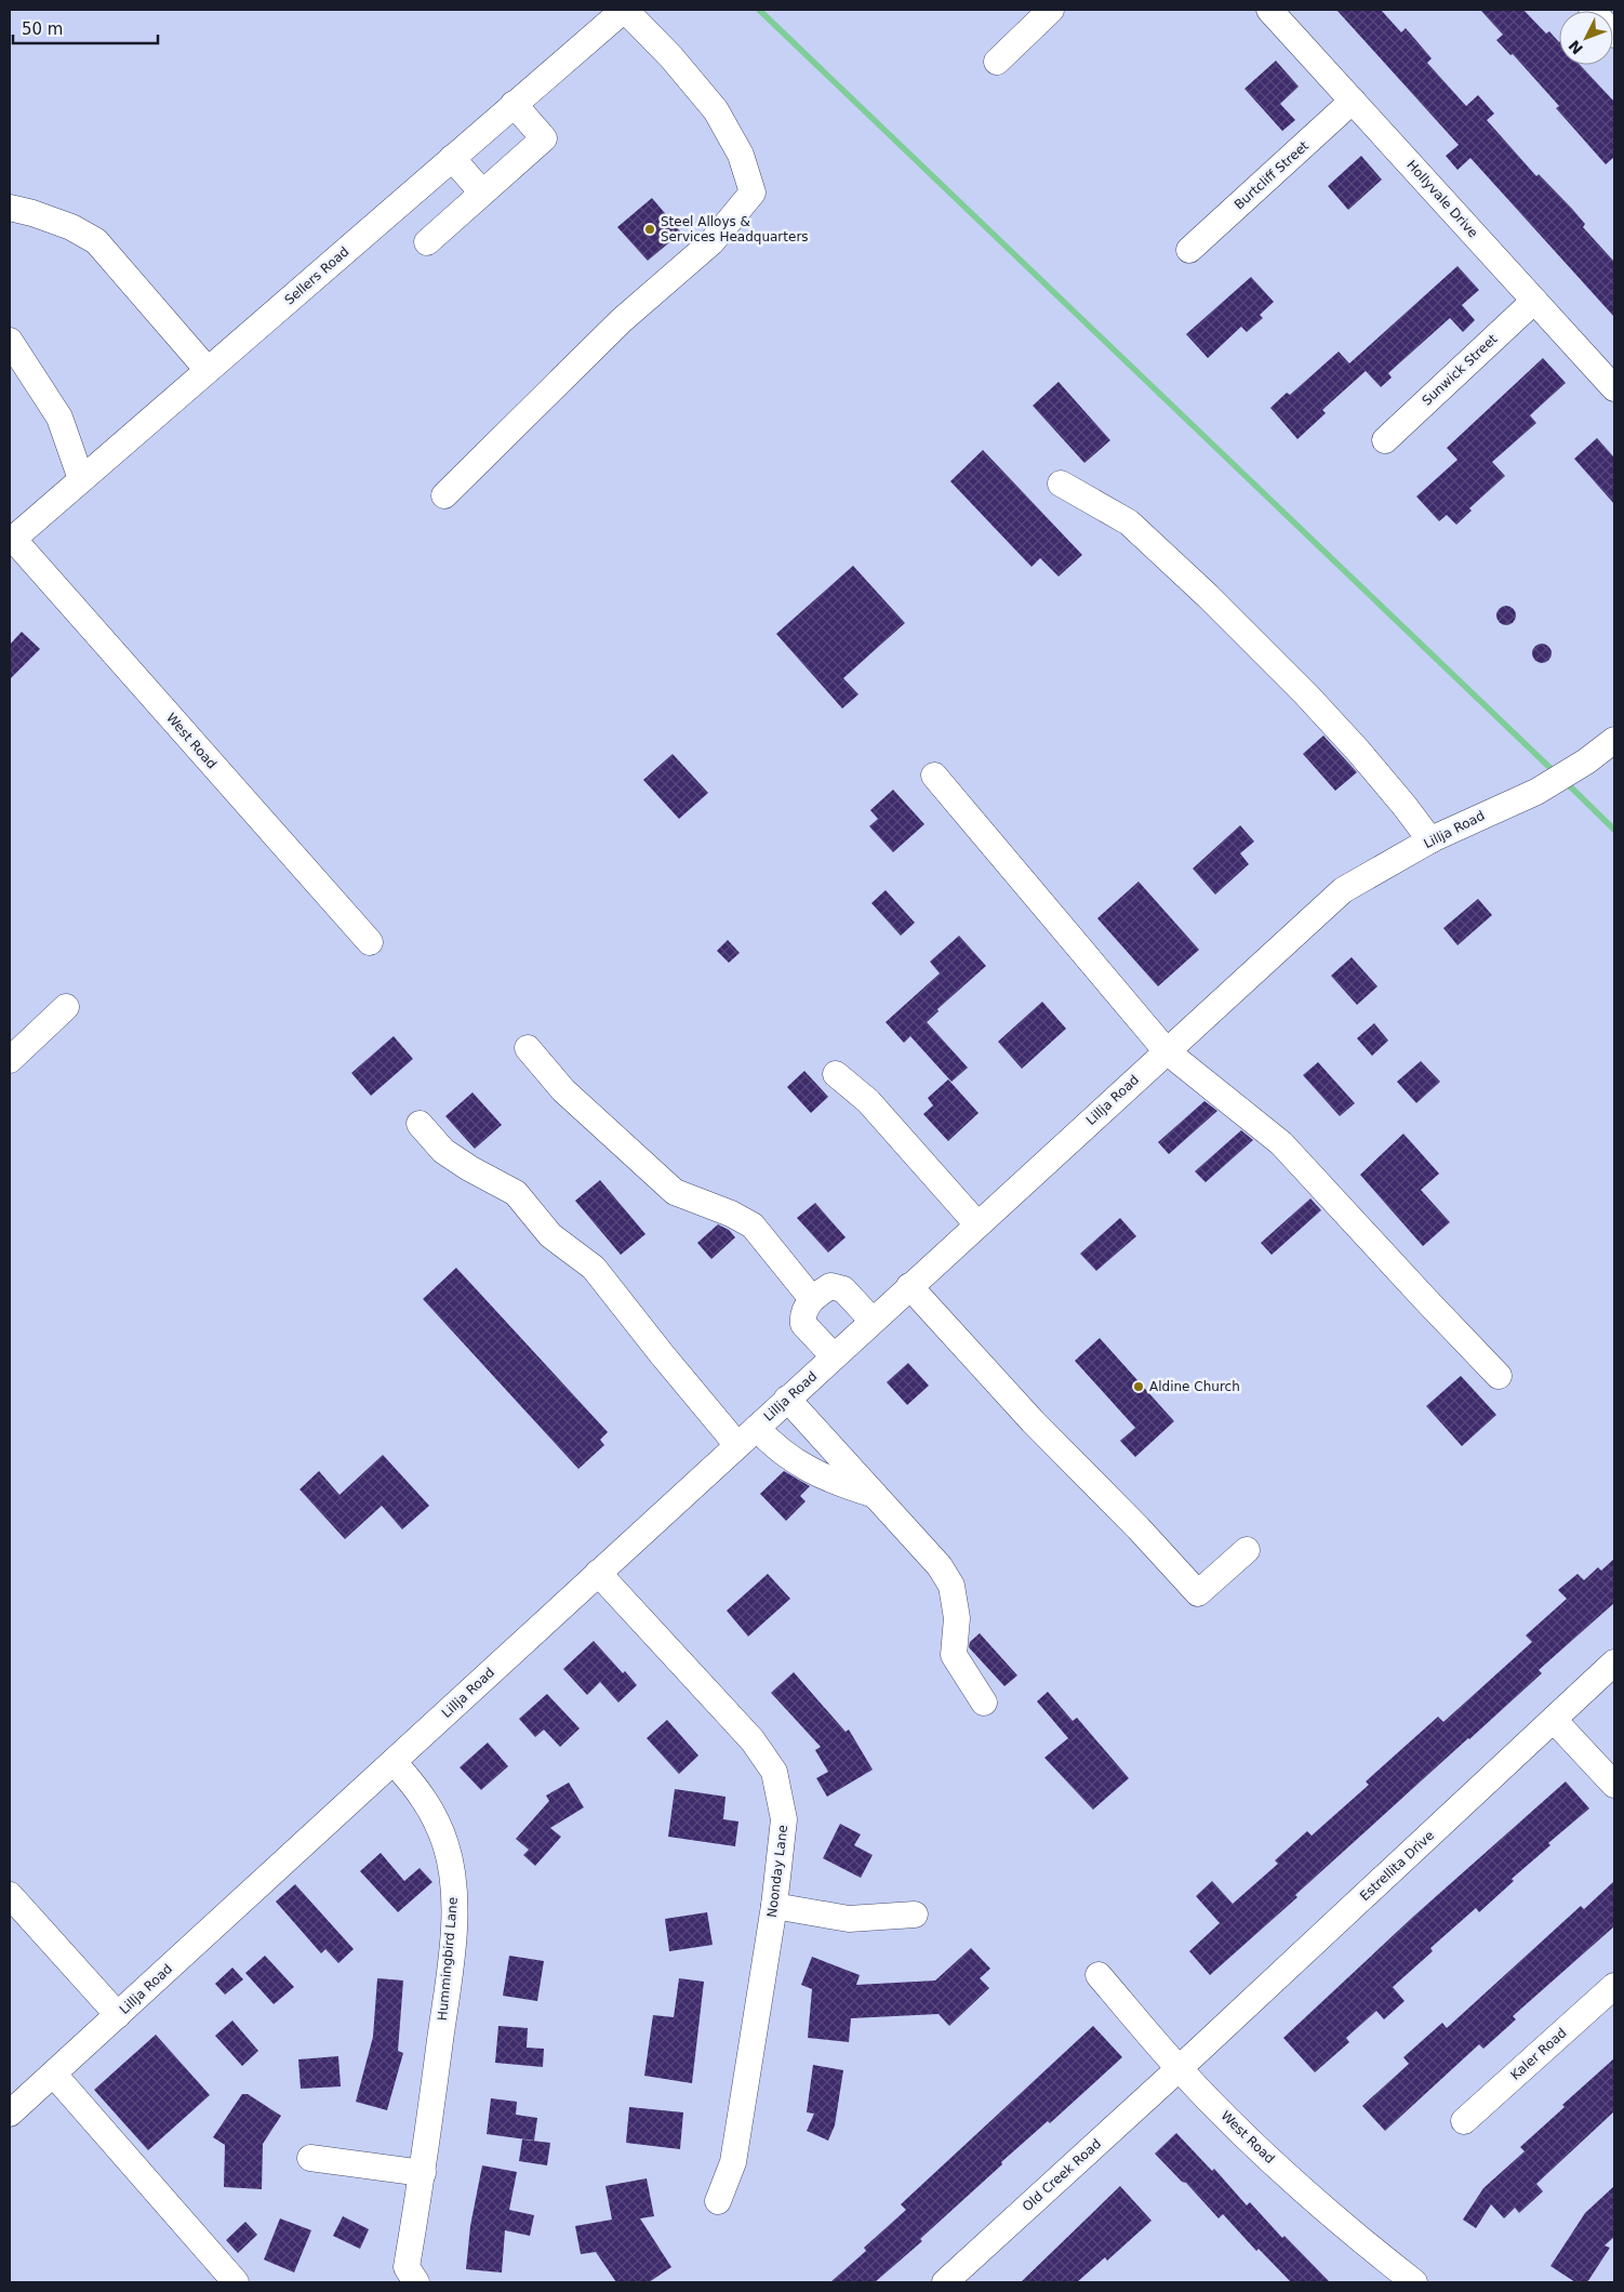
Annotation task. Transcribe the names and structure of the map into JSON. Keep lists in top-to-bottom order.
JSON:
{
  "streets": {
    "street": [
      "Burtcliff Street",
      "Hollyvale Drive",
      "Sellers Road",
      "Sunwick Street",
      "West Road",
      "Lillja Road",
      "Estrellita Drive",
      "Noonday Lane",
      "Hummingbird Lane",
      "Kaler Road",
      "Old Creek Road"
    ]
  },
  "crossings": [
    ["Burtcliff Street", "Hollyvale Drive"],
    ["Hollyvale Drive", "Sunwick Street"],
    ["Sellers Road", "West Road"],
    ["West Road", "Estrellita Drive"],
    ["West Road", "Old Creek Road"],
    ["Lillja Road", "Noonday Lane"],
    ["Lillja Road", "Hummingbird Lane"],
    ["Estrellita Drive", "Old Creek Road"]
  ],
  "places": ["Steel Alloys & Services Headquarters", "Aldine Church"],
  "scale_bar": "50 m",
  "north": "bottom left"
}
